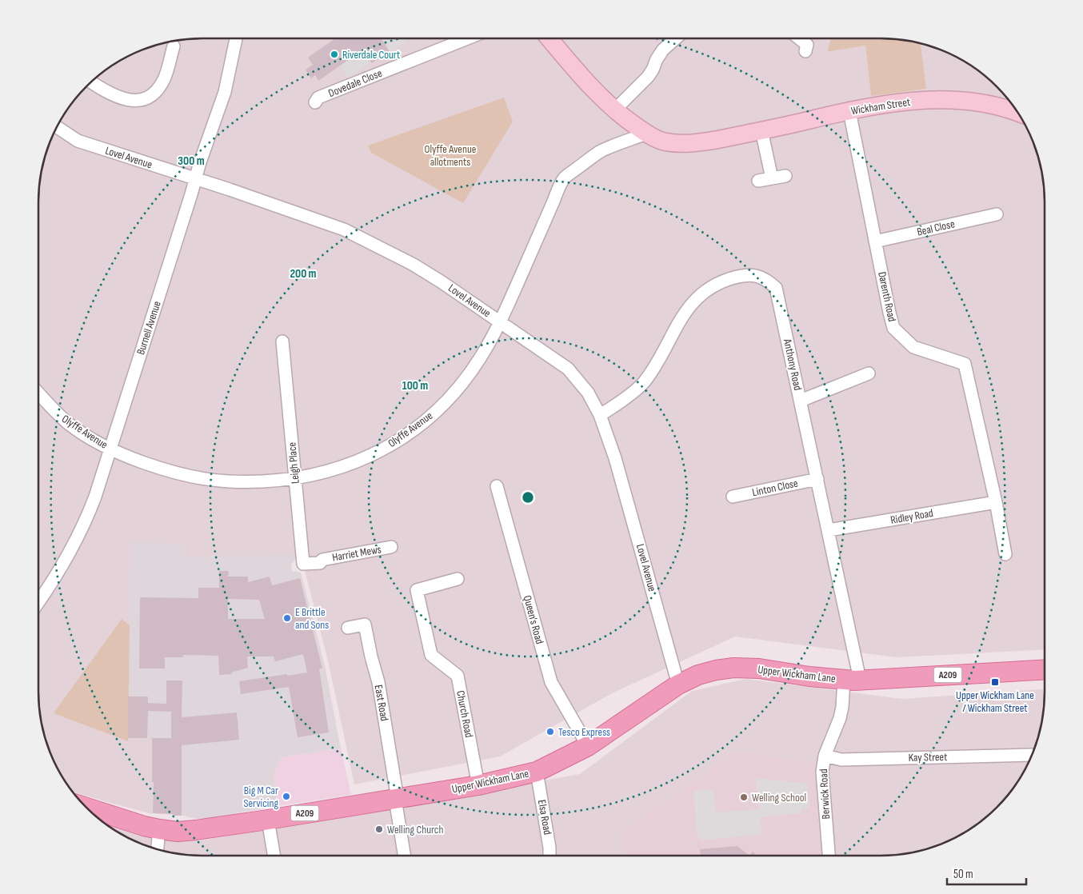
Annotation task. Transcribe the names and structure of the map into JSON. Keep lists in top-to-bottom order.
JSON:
{
  "streets": {
    "main road": ["Upper Wickham Lane", "A209"],
    "street": [
      "Dovedale Close",
      "Wickham Street",
      "Lovel Avenue",
      "Beal Close",
      "Darenth Road",
      "Burnell Avenue",
      "Anthony Road",
      "Olyffe Avenue",
      "Leigh Place",
      "Linton Close",
      "Ridley Road",
      "Harriet Mews",
      "Queen's Road",
      "East Road",
      "Church Road",
      "Kay Street",
      "Berwick Road",
      "Elsa Road"
    ]
  },
  "crossings": [
    ["Wickham Street", "Darenth Road"],
    ["Wickham Street", "Olyffe Avenue"],
    ["Lovel Avenue", "Burnell Avenue"],
    ["Lovel Avenue", "Anthony Road"],
    ["Lovel Avenue", "Olyffe Avenue"],
    ["Lovel Avenue", "Upper Wickham Lane"],
    ["Beal Close", "Darenth Road"],
    ["Darenth Road", "Ridley Road"],
    ["Burnell Avenue", "Olyffe Avenue"],
    ["Anthony Road", "Linton Close"],
    ["Anthony Road", "Ridley Road"],
    ["Anthony Road", "Upper Wickham Lane"],
    ["Anthony Road", "Berwick Road"],
    ["Olyffe Avenue", "Leigh Place"],
    ["Leigh Place", "Harriet Mews"],
    ["Queen's Road", "Upper Wickham Lane"],
    ["Upper Wickham Lane", "East Road"],
    ["Upper Wickham Lane", "Church Road"],
    ["Upper Wickham Lane", "Berwick Road"],
    ["Upper Wickham Lane", "Elsa Road"],
    ["Kay Street", "Berwick Road"]
  ],
  "parks": ["Olyffe Avenue allotments"],
  "places": {
    "other": [
      "Riverdale Court",
      "E Brittle and Sons",
      "Tesco Express",
      "Big M Car Servicing",
      "Welling School",
      "Welling Church"
    ],
    "transit": ["Upper Wickham Lane / Wickham Street"]
  },
  "scale_bar": "50 m",
  "rings": ["300 m", "200 m", "100 m"]
}
